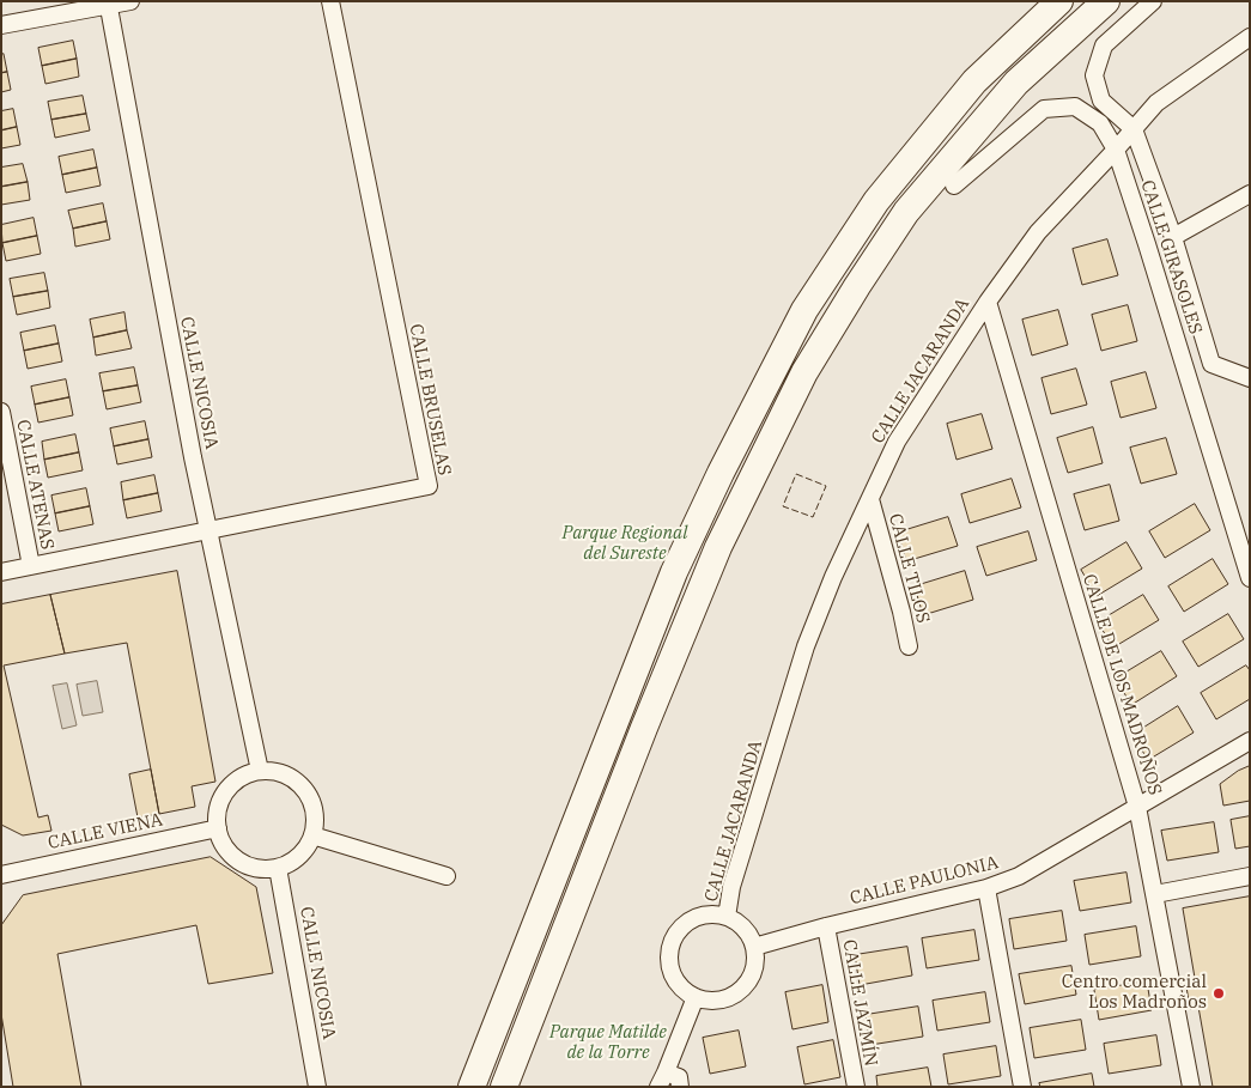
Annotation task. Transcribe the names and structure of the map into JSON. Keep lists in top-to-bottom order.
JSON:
{
  "streets": {
    "street": [
      "CALLE GIRASOLES",
      "CALLE JACARANDA",
      "CALLE NICOSIA",
      "CALLE BRUSELAS",
      "CALLE ATENAS",
      "CALLE TILOS",
      "CALLE DE LOS MADROÑOS",
      "CALLE VIENA",
      "CALLE PAULONIA",
      "CALLE JAZMÍN"
    ]
  },
  "crossings": [
    ["CALLE GIRASOLES", "CALLE JACARANDA"],
    ["CALLE JACARANDA", "CALLE TILOS"],
    ["CALLE JACARANDA", "CALLE DE LOS MADROÑOS"],
    ["CALLE JACARANDA", "CALLE PAULONIA"],
    ["CALLE NICOSIA", "CALLE BRUSELAS"],
    ["CALLE NICOSIA", "CALLE VIENA"],
    ["CALLE BRUSELAS", "CALLE ATENAS"],
    ["CALLE DE LOS MADROÑOS", "CALLE PAULONIA"],
    ["CALLE PAULONIA", "CALLE JAZMÍN"]
  ],
  "parks": ["Parque Regional del Sureste", "Parque Matilde de la Torre"],
  "places": ["Centro comercial Los Madroños"]
}
